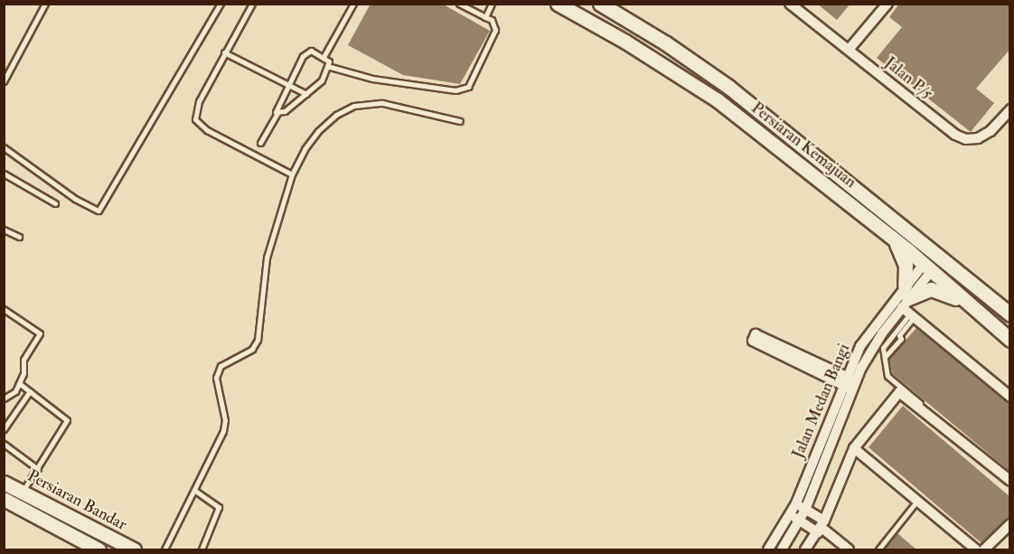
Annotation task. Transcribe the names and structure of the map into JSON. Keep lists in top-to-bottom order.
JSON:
{
  "streets": {
    "main road": ["Persiaran Kemajuan", "Persiaran Bandar"],
    "street": ["Jalan P/5", "Jalan Medan Bangi"]
  },
  "crossings": [
    ["Persiaran Kemajuan", "Jalan Medan Bangi"]
  ]
}
